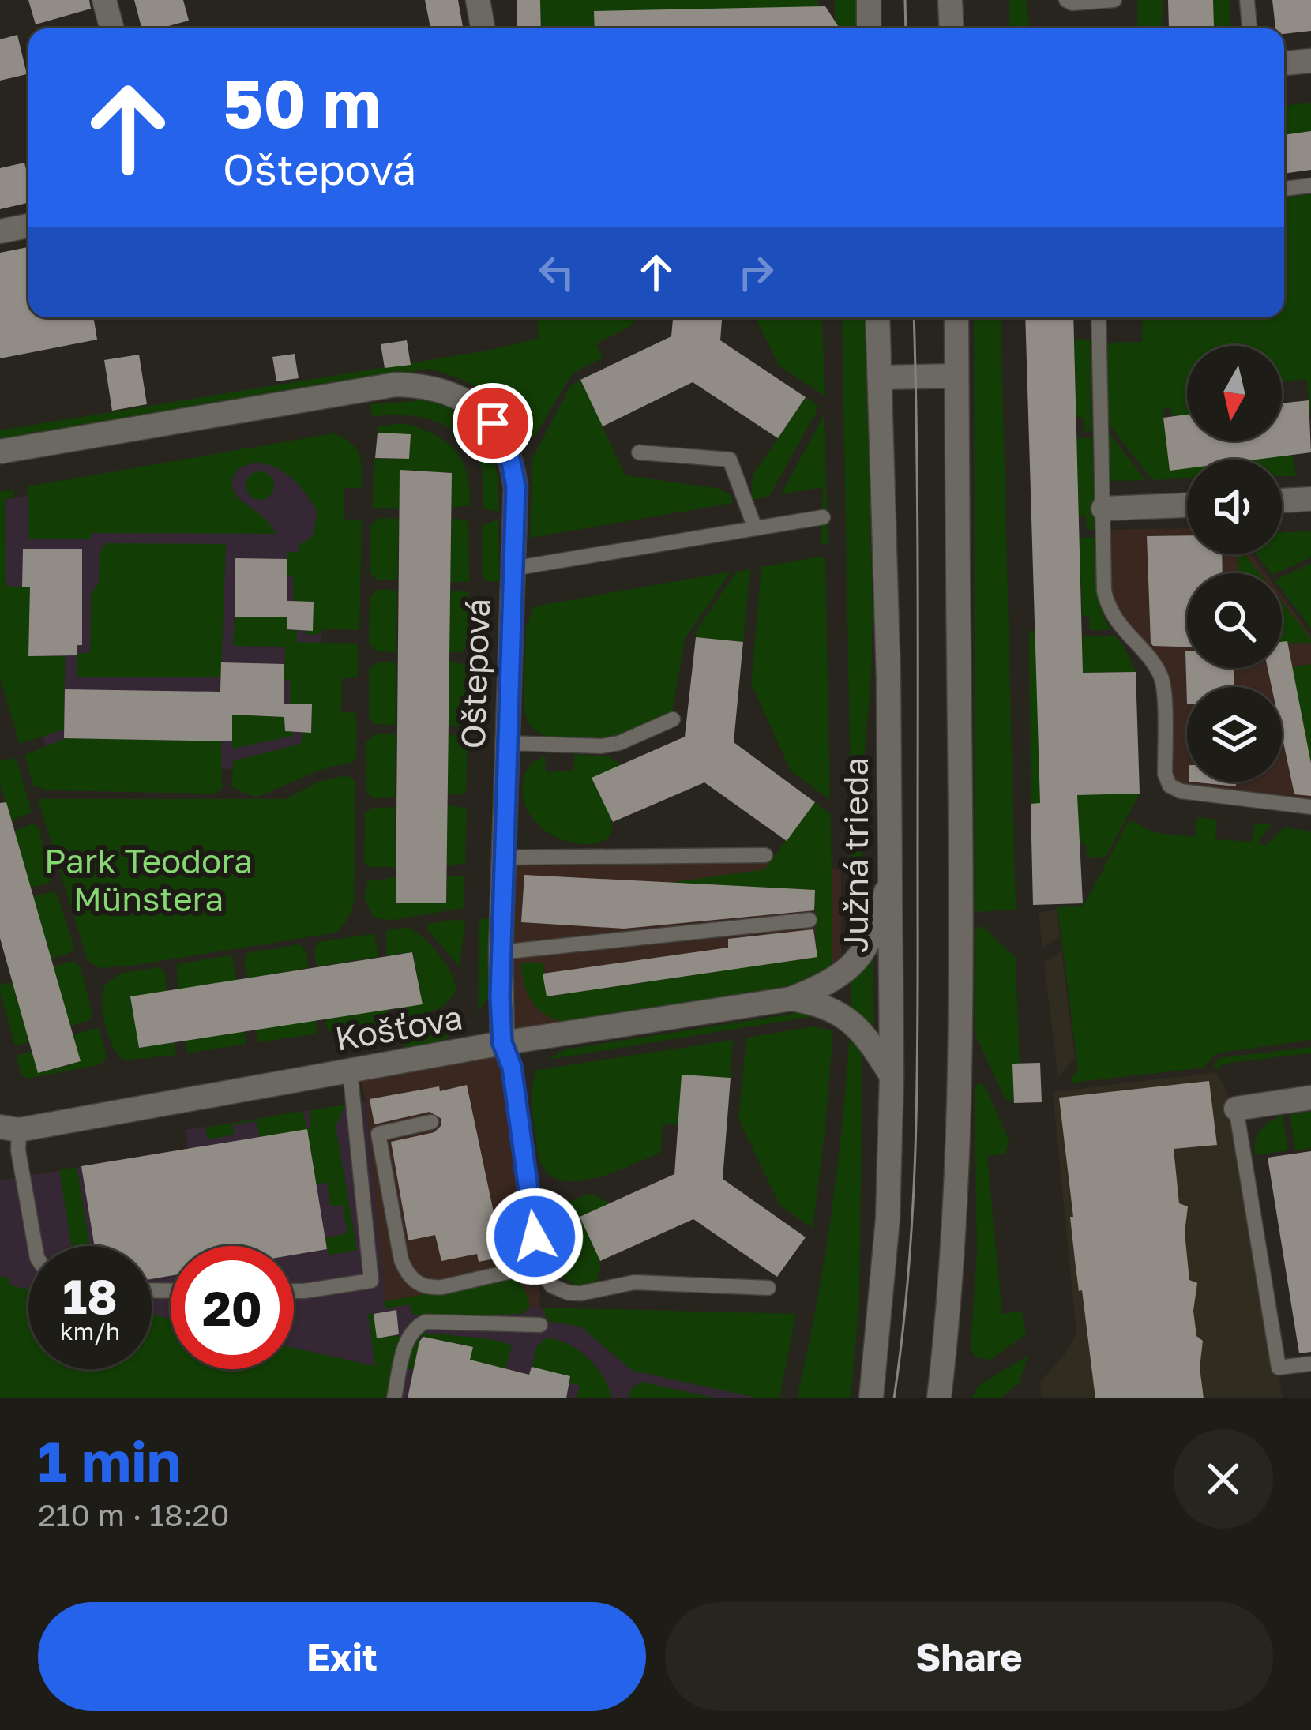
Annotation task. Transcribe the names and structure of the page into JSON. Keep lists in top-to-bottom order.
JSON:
{
  "streets": {
    "street": ["Oštepová", "Južná trieda", "Košťova"]
  },
  "crossings": [
    ["Oštepová", "Košťova"]
  ],
  "parks": ["Park Teodora Münstera"],
  "north": "bottom",
  "page": {
    "turn": ["50 m", "Oštepová"],
    "speed": "18 km/h",
    "limit": "20",
    "heading": ["1 min", "210 m · 18:20"],
    "buttons": ["Exit", "Share"]
  }
}
